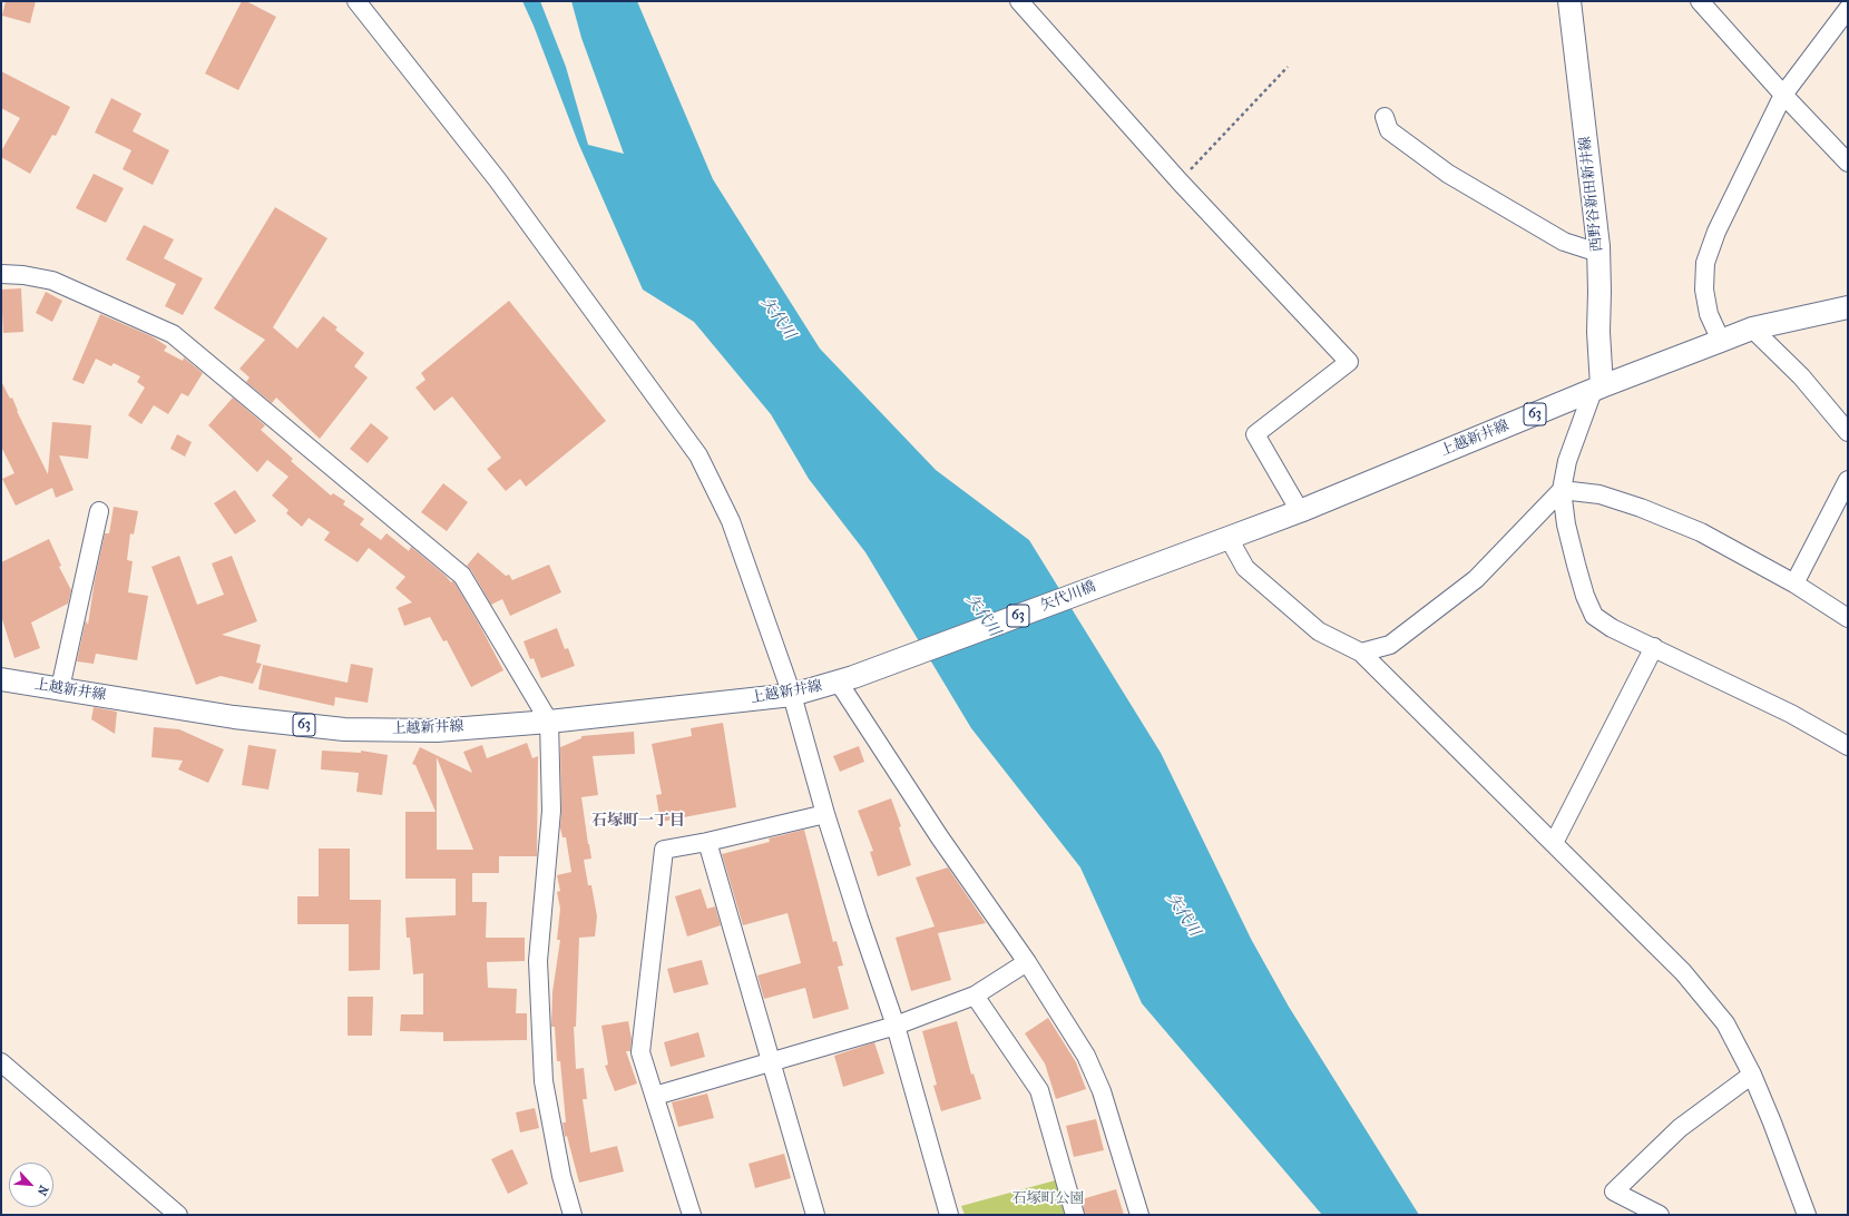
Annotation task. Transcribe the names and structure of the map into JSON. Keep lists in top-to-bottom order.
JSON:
{
  "streets": {
    "main road": [
      "西野谷新田新井線",
      "63",
      "上越新井線",
      "矢代川橋"
    ]
  },
  "crossings": [
    ["西野谷新田新井線", "上越新井線"],
    ["上越新井線", "矢代川橋"]
  ],
  "districts": ["石塚町一丁目"],
  "water": ["矢代川"],
  "parks": ["石塚町公園"],
  "north": "bottom right"
}
